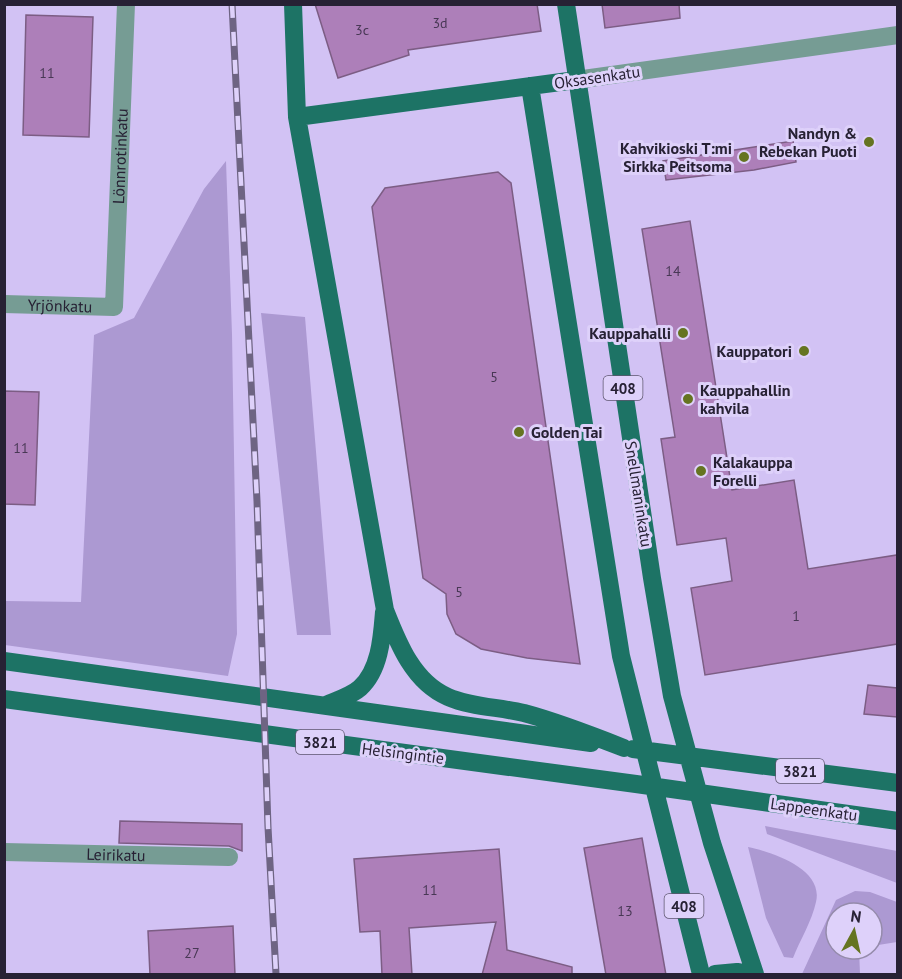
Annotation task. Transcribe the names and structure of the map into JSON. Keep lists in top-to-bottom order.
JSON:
{
  "streets": {
    "main road": [
      "Oksasenkatu",
      "408",
      "Snellmaninkatu",
      "3821",
      "Helsingintie",
      "Lappeenkatu"
    ],
    "street": ["Lönnrotinkatu", "Yrjönkatu", "Leirikatu"]
  },
  "crossings": [
    ["Oksasenkatu", "408"],
    ["Oksasenkatu", "Snellmaninkatu"],
    ["Lönnrotinkatu", "Yrjönkatu"],
    ["Helsingintie", "Lappeenkatu"]
  ],
  "places": [
    "Nandyn & Rebekan Puoti",
    "Kahvikioski T:mi Sirkka Peitsoma",
    "Kauppahalli",
    "Kauppatori",
    "Kauppahallin kahvila",
    "Golden Tai",
    "Kalakauppa Forelli"
  ],
  "house_numbers": [
    "3d",
    "3c",
    "11",
    "14",
    "5",
    "11",
    "5",
    "1",
    "11",
    "13",
    "27"
  ],
  "north": "top"
}
